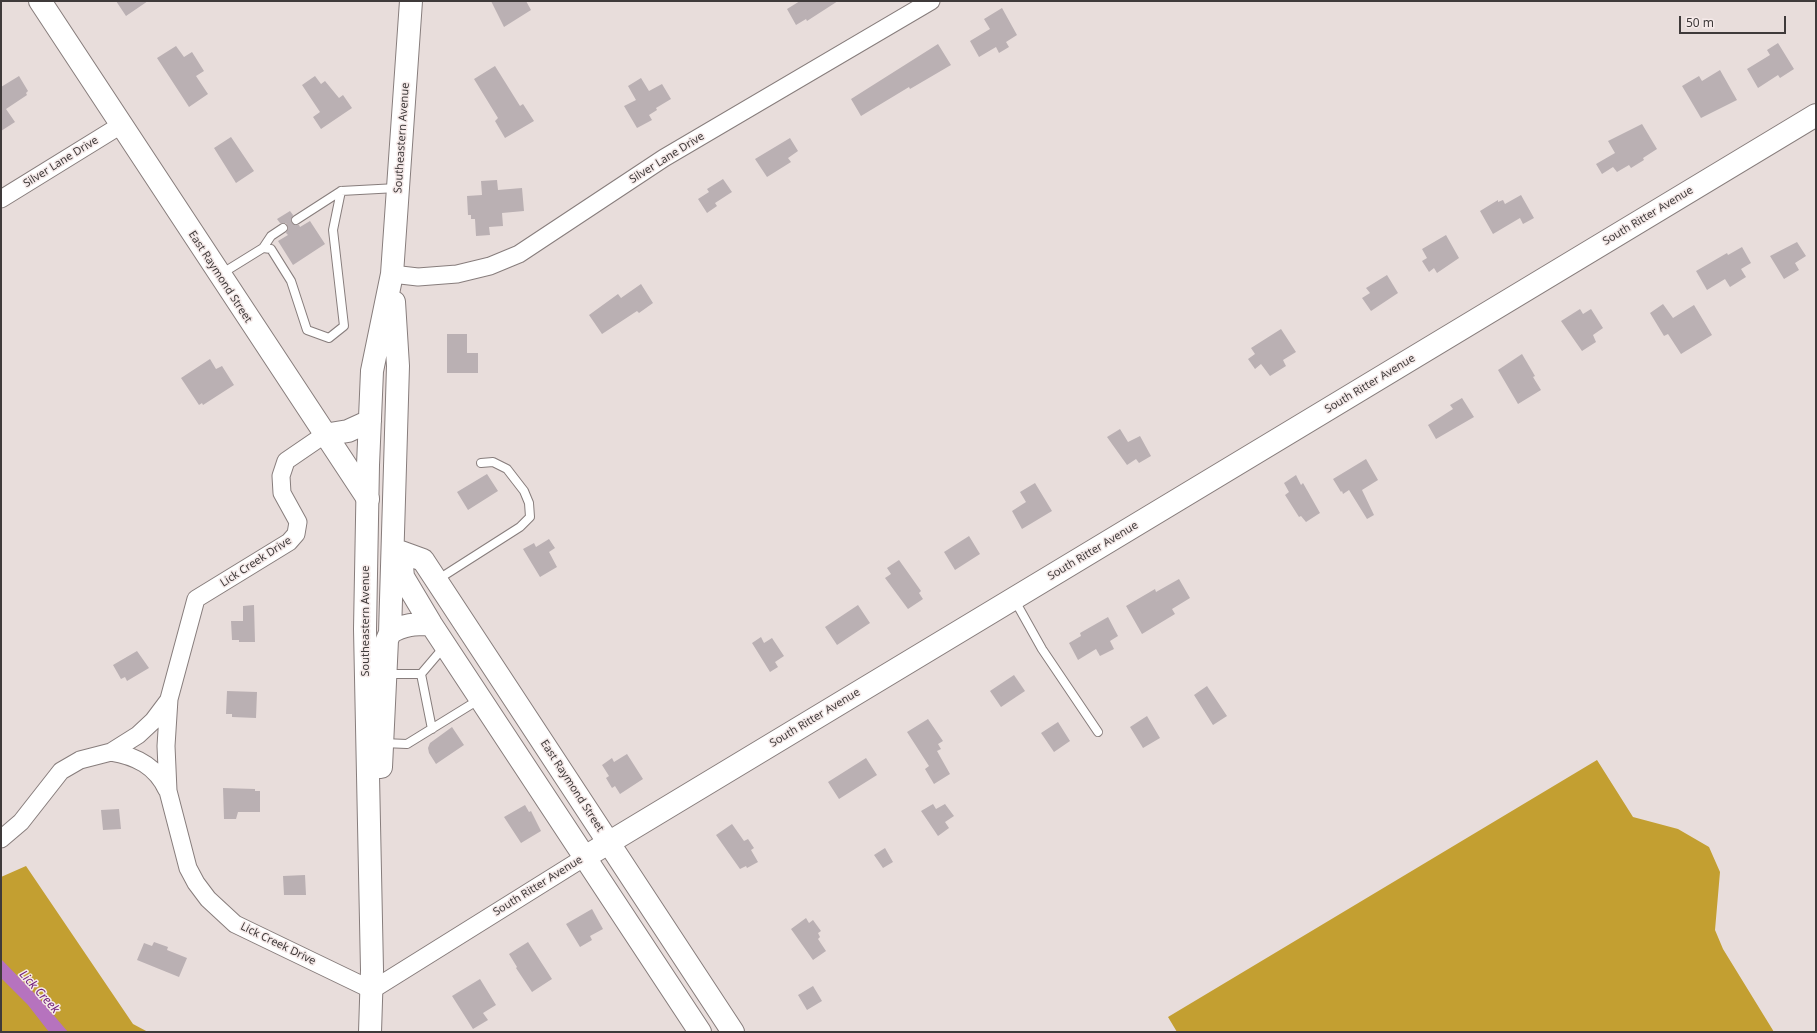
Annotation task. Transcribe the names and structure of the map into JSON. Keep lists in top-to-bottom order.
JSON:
{
  "streets": {
    "main road": ["Southeastern Avenue", "South Ritter Avenue", "East Raymond Street"],
    "street": ["Silver Lane Drive", "Lick Creek Drive"]
  },
  "crossings": [
    ["Southeastern Avenue", "Silver Lane Drive"],
    ["Southeastern Avenue", "South Ritter Avenue"],
    ["Southeastern Avenue", "East Raymond Street"],
    ["Southeastern Avenue", "Lick Creek Drive"],
    ["Silver Lane Drive", "East Raymond Street"],
    ["South Ritter Avenue", "East Raymond Street"],
    ["South Ritter Avenue", "Lick Creek Drive"],
    ["East Raymond Street", "Lick Creek Drive"]
  ],
  "water": ["Lick Creek"],
  "scale_bar": "50 m"
}
